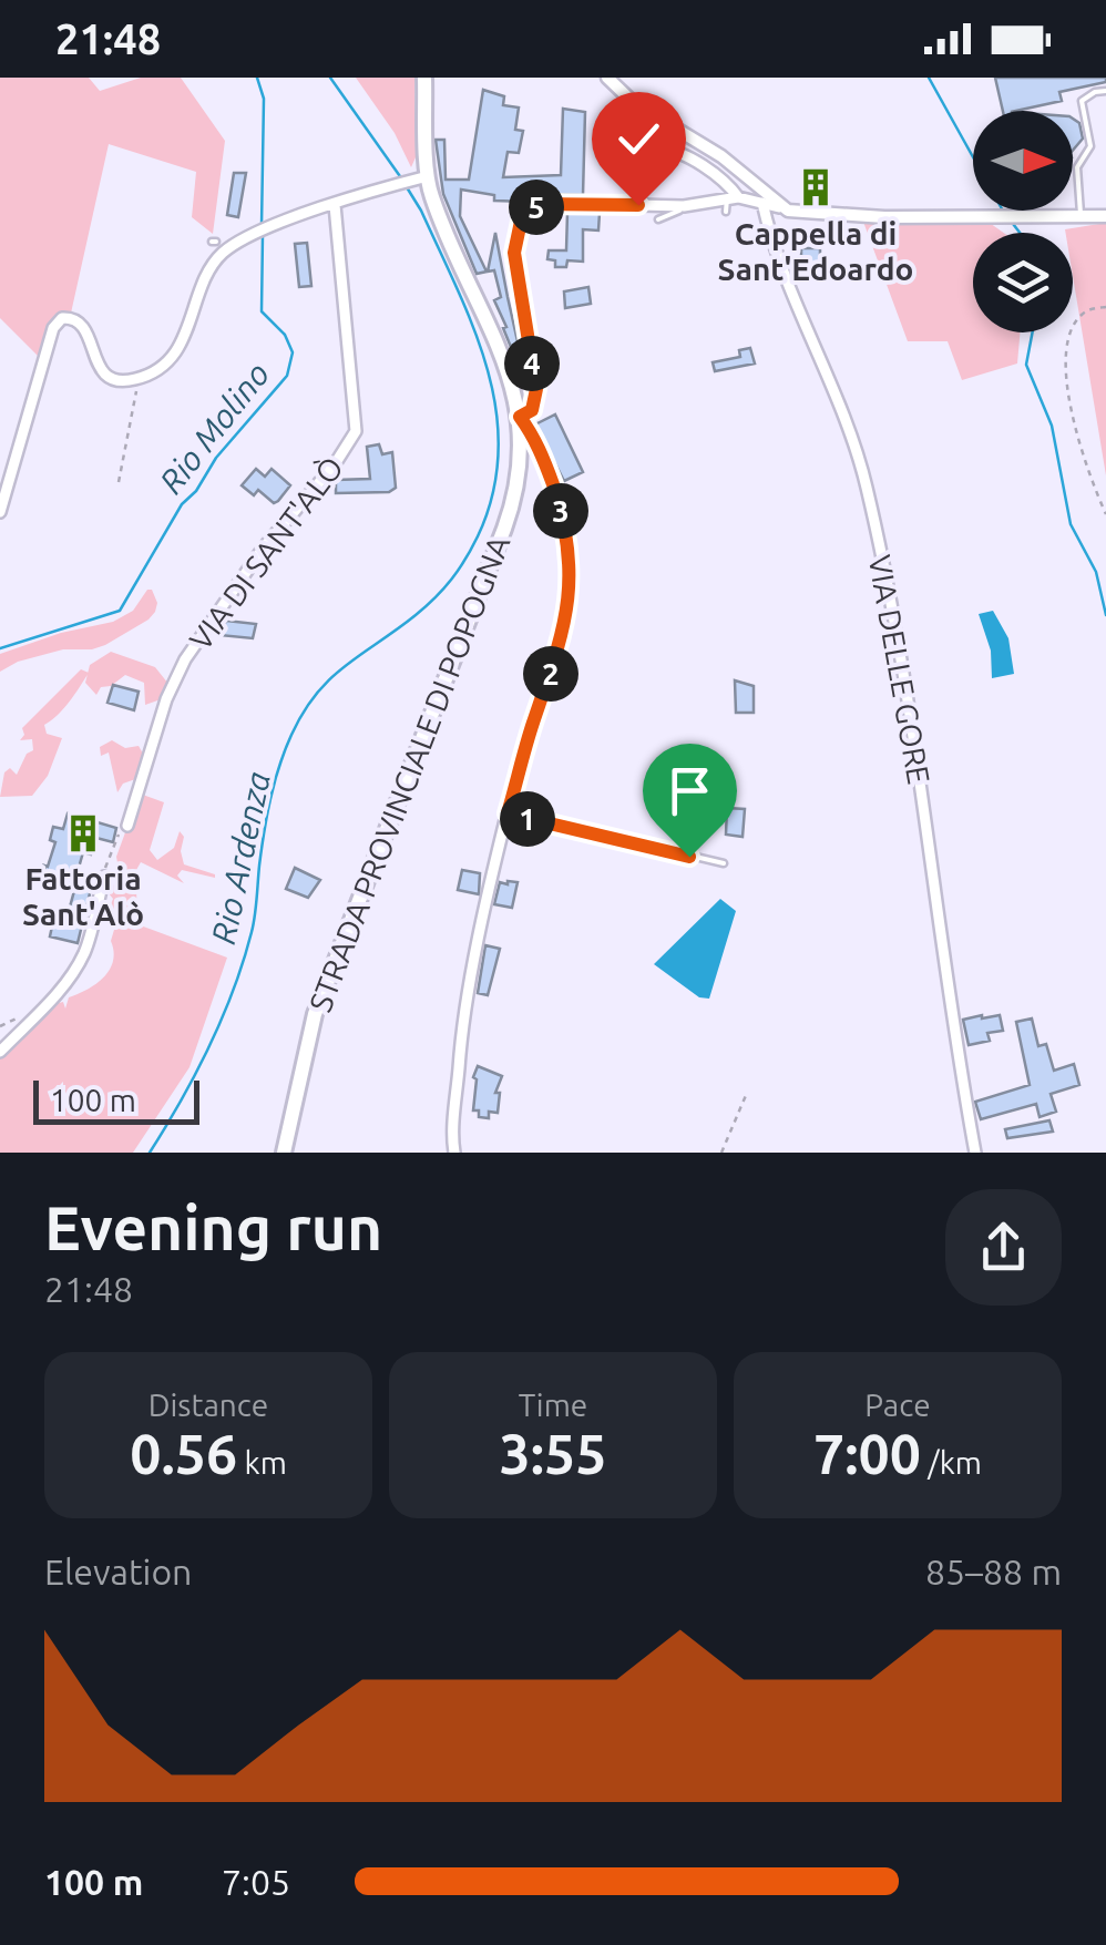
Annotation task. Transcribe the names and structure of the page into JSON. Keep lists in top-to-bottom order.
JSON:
{
  "streets": {
    "main road": ["STRADA PROVINCIALE DI POPOGNA"],
    "street": ["VIA DI SANT'ALÒ", "VIA DELLE GORE"]
  },
  "water": ["Rio Molino", "Rio Ardenza"],
  "places": {
    "building": ["Cappella di Sant'Edoardo", "Fattoria Sant'Alò"]
  },
  "scale_bar": "100 m",
  "north": "right",
  "page": {
    "status": "21:48",
    "pins": [
      "5",
      "4",
      "3",
      "2",
      "1"
    ],
    "scale": "100 m",
    "heading": ["Evening run", "21:48"],
    "stats": [
      ["Distance", "0.56 km"],
      ["Time", "3:55"],
      ["Pace", "7:00 /km"]
    ],
    "chart": ["Elevation", "85–88 m"],
    "list": [
      {
        "name": "100 m",
        "note": "7:05"
      }
    ]
  }
}
